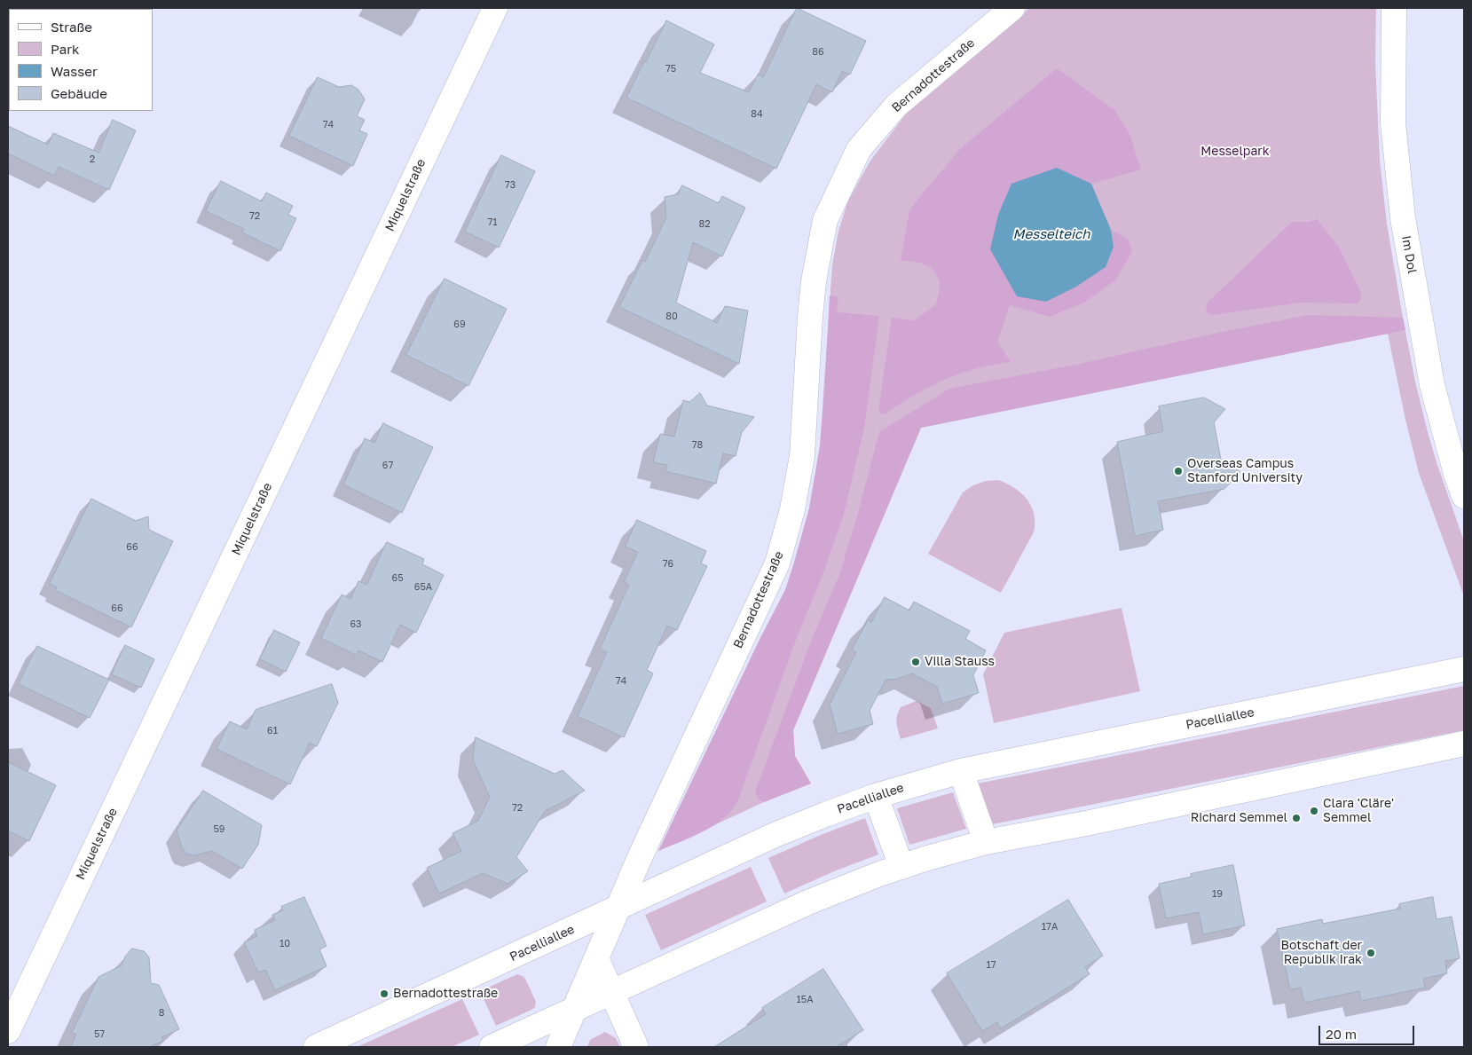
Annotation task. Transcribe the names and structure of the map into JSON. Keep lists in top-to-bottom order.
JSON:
{
  "streets": {
    "street": [
      "Bernadottestraße",
      "Miquelstraße",
      "Im Dol",
      "Pacelliallee"
    ]
  },
  "crossings": [
    ["Bernadottestraße", "Pacelliallee"]
  ],
  "water": ["Messelteich"],
  "parks": ["Messelpark"],
  "places": [
    "Overseas Campus Stanford University",
    "Villa Stauss",
    "Clara 'Cläre' Semmel",
    "Richard Semmel",
    "Botschaft der Republik Irak",
    "Bernadottestraße"
  ],
  "house_numbers": [
    "86",
    "75",
    "84",
    "74",
    "2",
    "73",
    "72",
    "71",
    "82",
    "80",
    "69",
    "78",
    "67",
    "66",
    "76",
    "65",
    "65A",
    "66",
    "63",
    "74",
    "61",
    "72",
    "59",
    "19",
    "17A",
    "10",
    "17",
    "15A",
    "8",
    "57"
  ],
  "legend": [
    "Straße",
    "Park",
    "Wasser",
    "Gebäude"
  ],
  "scale_bar": "20 m"
}
